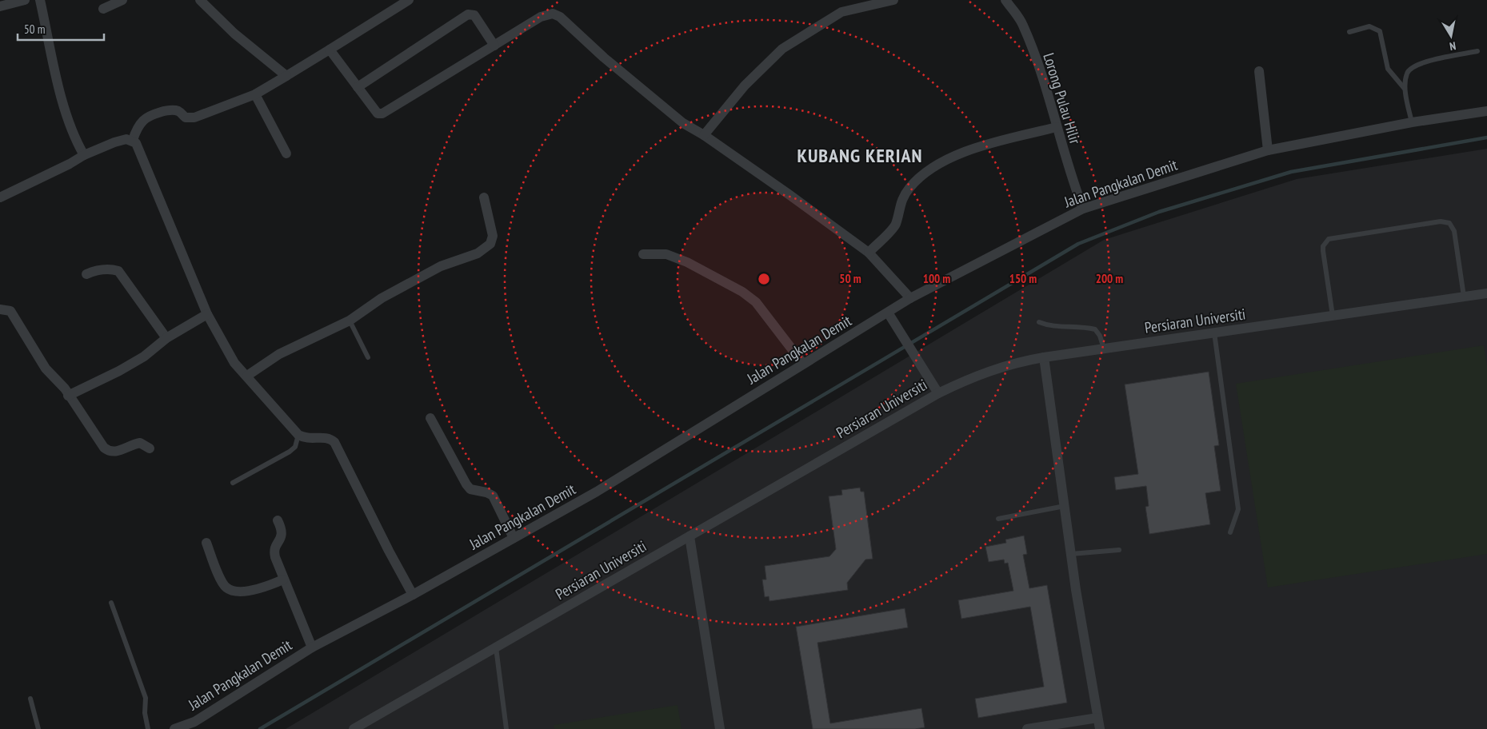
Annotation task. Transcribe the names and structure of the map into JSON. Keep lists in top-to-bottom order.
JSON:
{
  "streets": {
    "street": ["Lorong Pulau Hilir", "Jalan Pangkalan Demit", "Persiaran Universiti"]
  },
  "crossings": [
    ["Lorong Pulau Hilir", "Jalan Pangkalan Demit"]
  ],
  "districts": ["KUBANG KERIAN"],
  "scale_bar": "50 m",
  "north": "bottom",
  "rings": [
    "50 m",
    "100 m",
    "150 m",
    "200 m"
  ]
}
